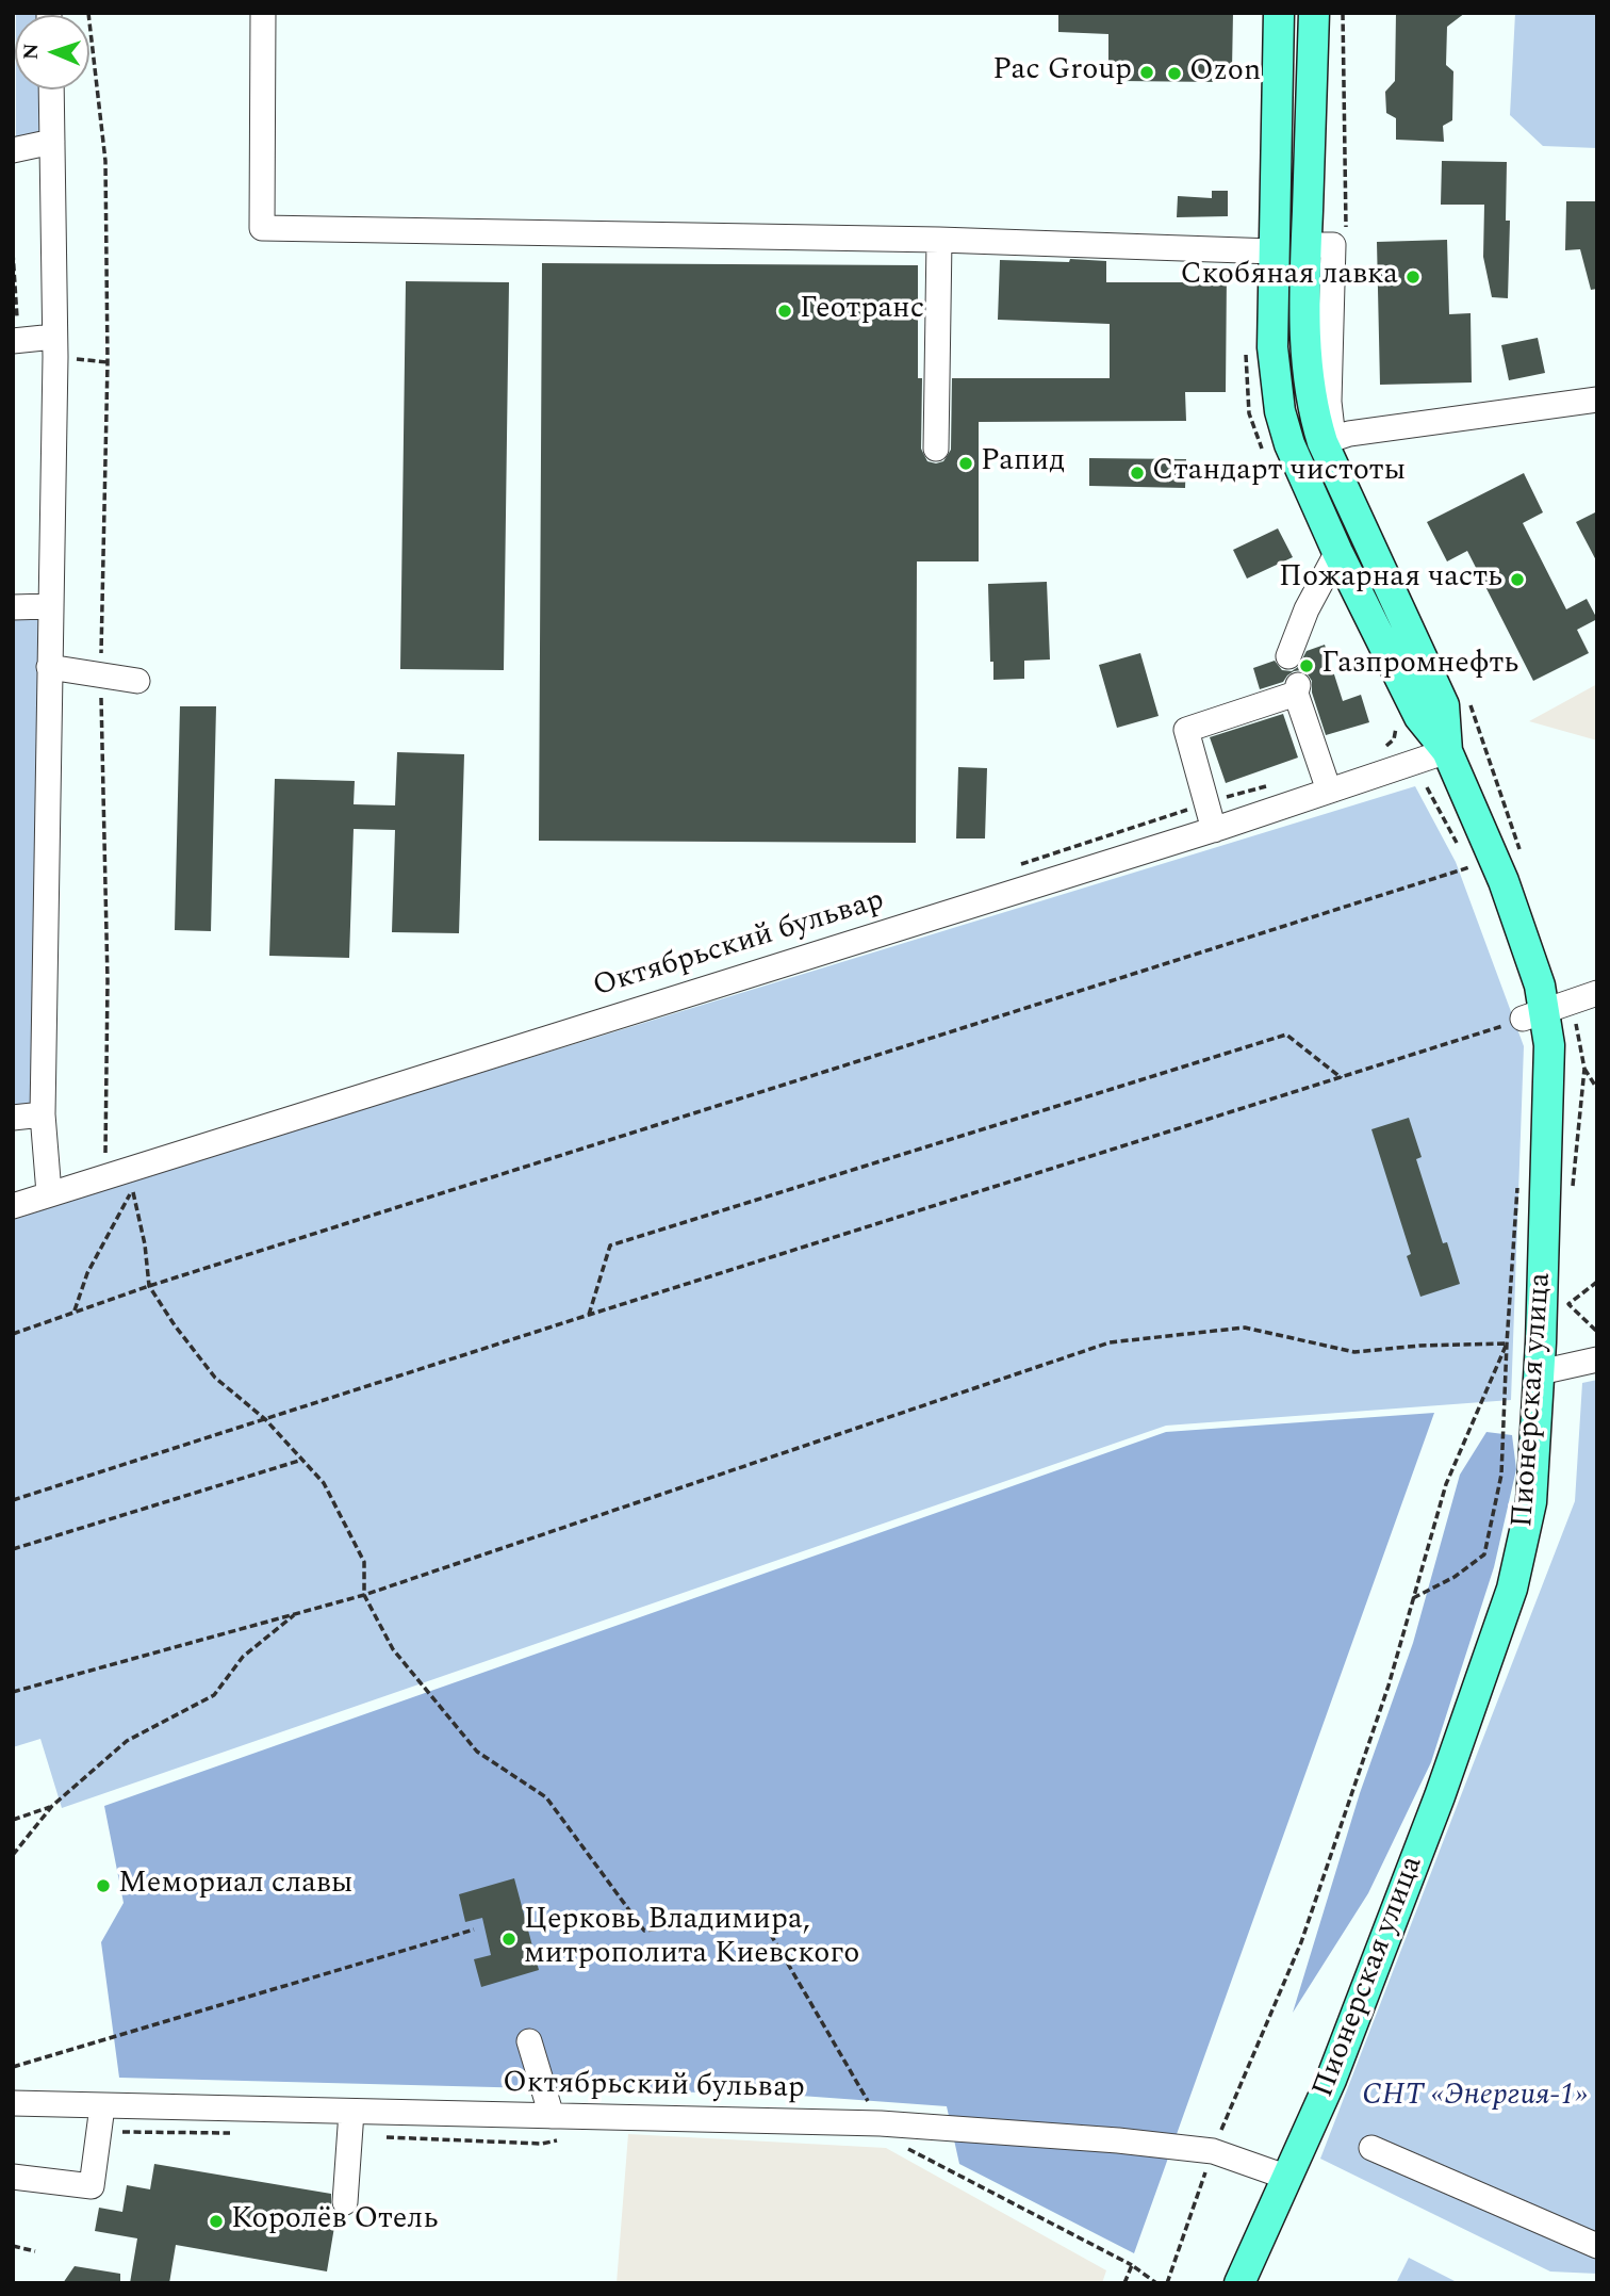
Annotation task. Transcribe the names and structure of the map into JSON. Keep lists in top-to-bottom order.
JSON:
{
  "streets": {
    "main road": ["Пионерская улица"],
    "street": ["Октябрьский бульвар"]
  },
  "crossings": [
    ["Октябрьский бульвар", "Пионерская улица"]
  ],
  "parks": ["СНТ «Энергия-1»"],
  "places": [
    "Pac Group",
    "Ozon",
    "Скобяная лавка",
    "Геотранс",
    "Рапид",
    "Стандарт чистоты",
    "Пожарная часть",
    "Газпромнефть",
    "Мемориал славы",
    "Церковь Владимира, митрополита Киевского",
    "Королёв Отель"
  ],
  "north": "left"
}
